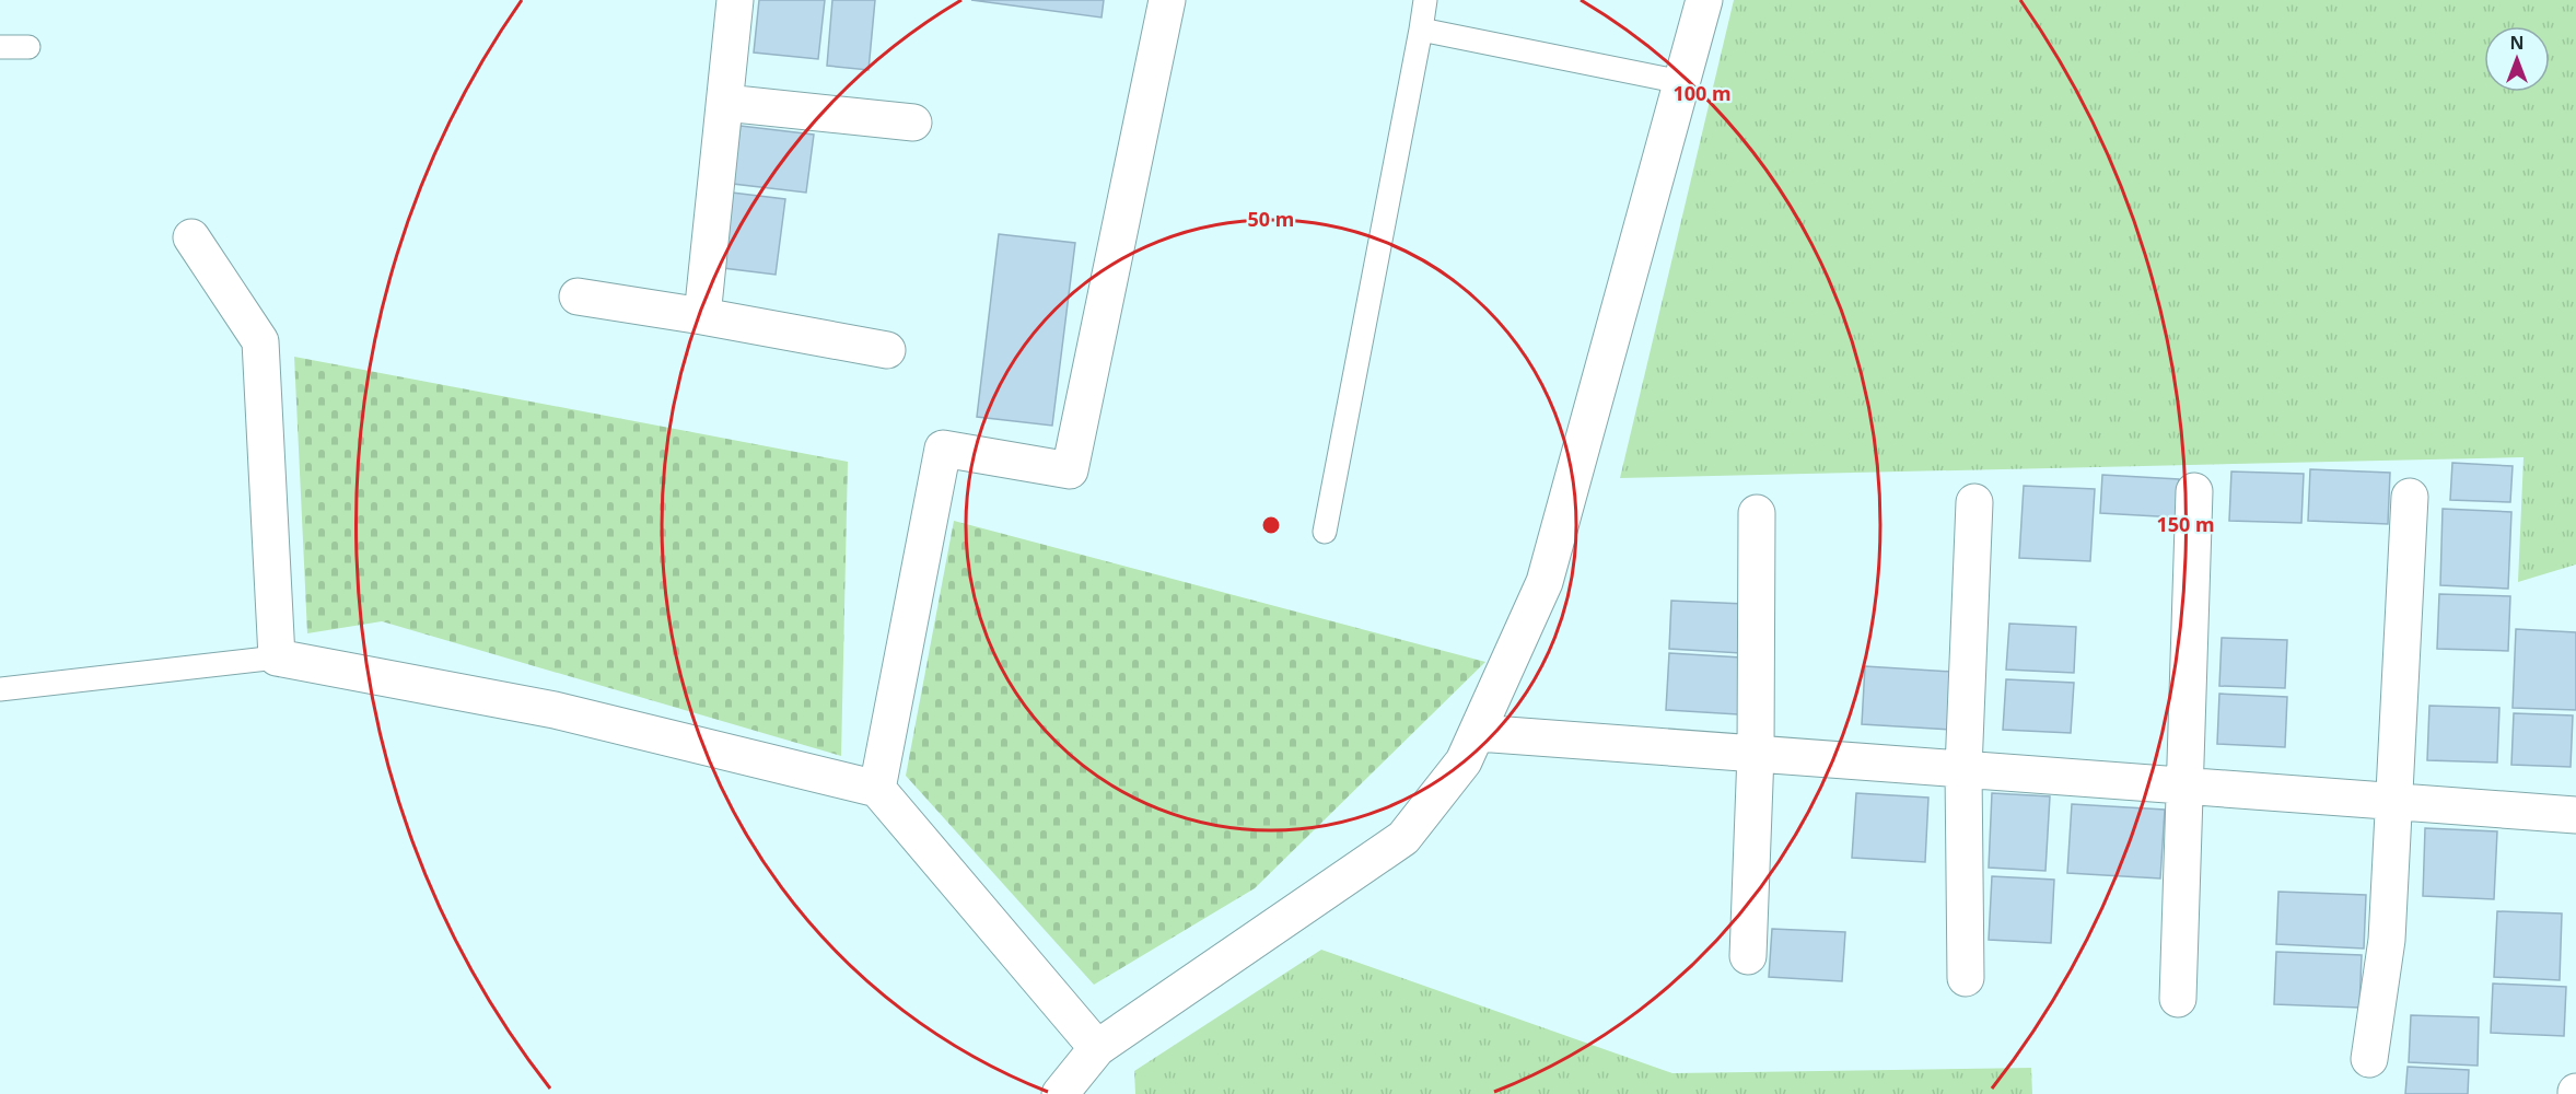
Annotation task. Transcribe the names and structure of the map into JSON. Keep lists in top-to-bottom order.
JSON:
{
  "north": "top",
  "rings": ["100 m", "50 m", "150 m"]
}
